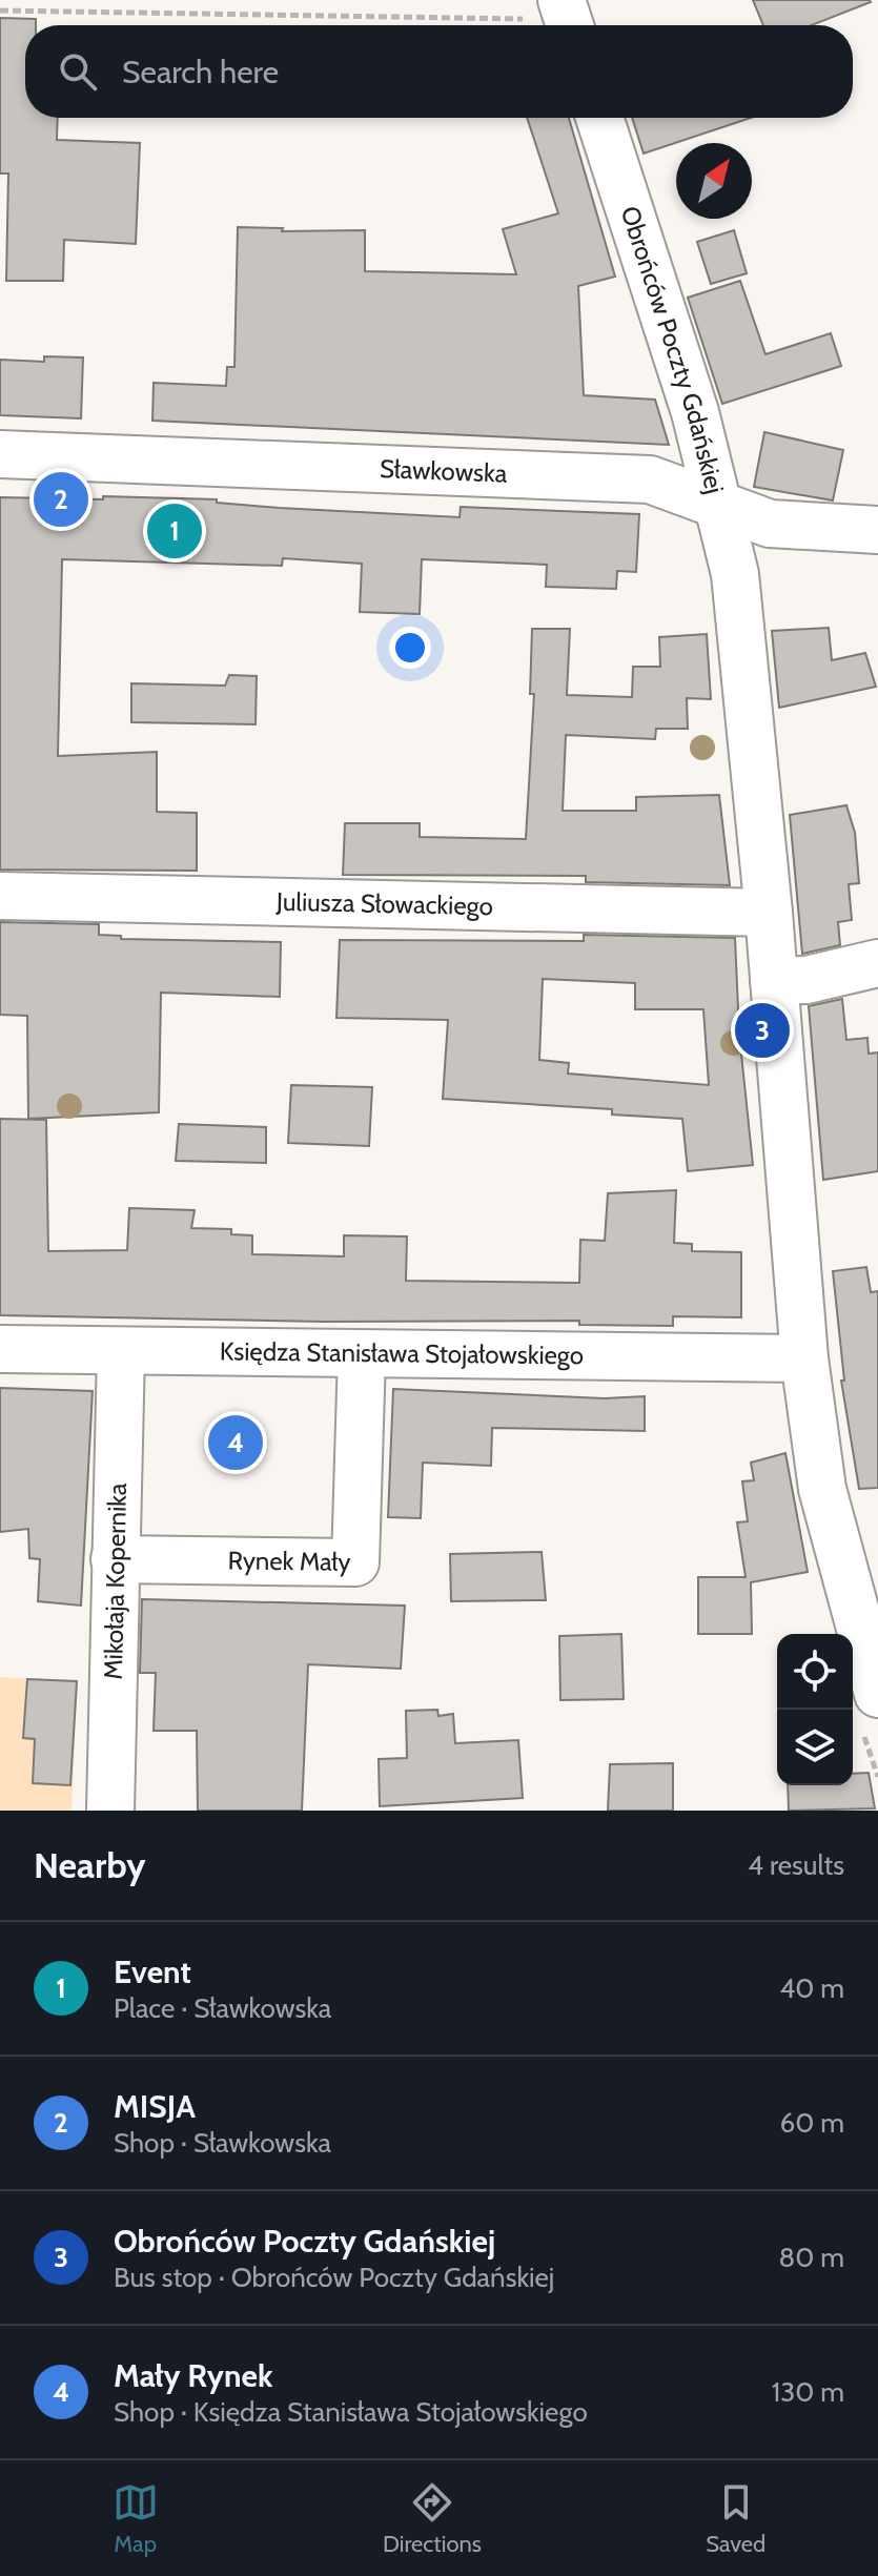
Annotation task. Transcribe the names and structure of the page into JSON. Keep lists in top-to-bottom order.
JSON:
{
  "streets": {
    "street": [
      "Obrońców Poczty Gdańskiej",
      "Sławkowska",
      "Juliusza Słowackiego",
      "Księdza Stanisława Stojałowskiego",
      "Rynek Mały",
      "Mikołaja Kopernika"
    ]
  },
  "crossings": [
    ["Obrońców Poczty Gdańskiej", "Sławkowska"],
    ["Obrońców Poczty Gdańskiej", "Juliusza Słowackiego"],
    ["Obrońców Poczty Gdańskiej", "Księdza Stanisława Stojałowskiego"],
    ["Księdza Stanisława Stojałowskiego", "Rynek Mały"],
    ["Księdza Stanisława Stojałowskiego", "Mikołaja Kopernika"],
    ["Rynek Mały", "Mikołaja Kopernika"]
  ],
  "north": "top right",
  "page": {
    "search": "Search here",
    "pins": [
      "2",
      "1",
      "3",
      "4"
    ],
    "heading": ["Nearby", "4 results"],
    "list": [
      {
        "mark": "1",
        "name": "Event",
        "note": "Place · Sławkowska",
        "value": "40 m"
      },
      {
        "mark": "2",
        "name": "MISJA",
        "note": "Shop · Sławkowska",
        "value": "60 m"
      },
      {
        "mark": "3",
        "name": "Obrońców Poczty Gdańskiej",
        "note": "Bus stop · Obrońców Poczty Gdańskiej",
        "value": "80 m"
      },
      {
        "mark": "4",
        "name": "Mały Rynek",
        "note": "Shop · Księdza Stanisława Stojałowskiego",
        "value": "130 m"
      }
    ],
    "nav": ["Map", "Directions", "Saved"]
  }
}
